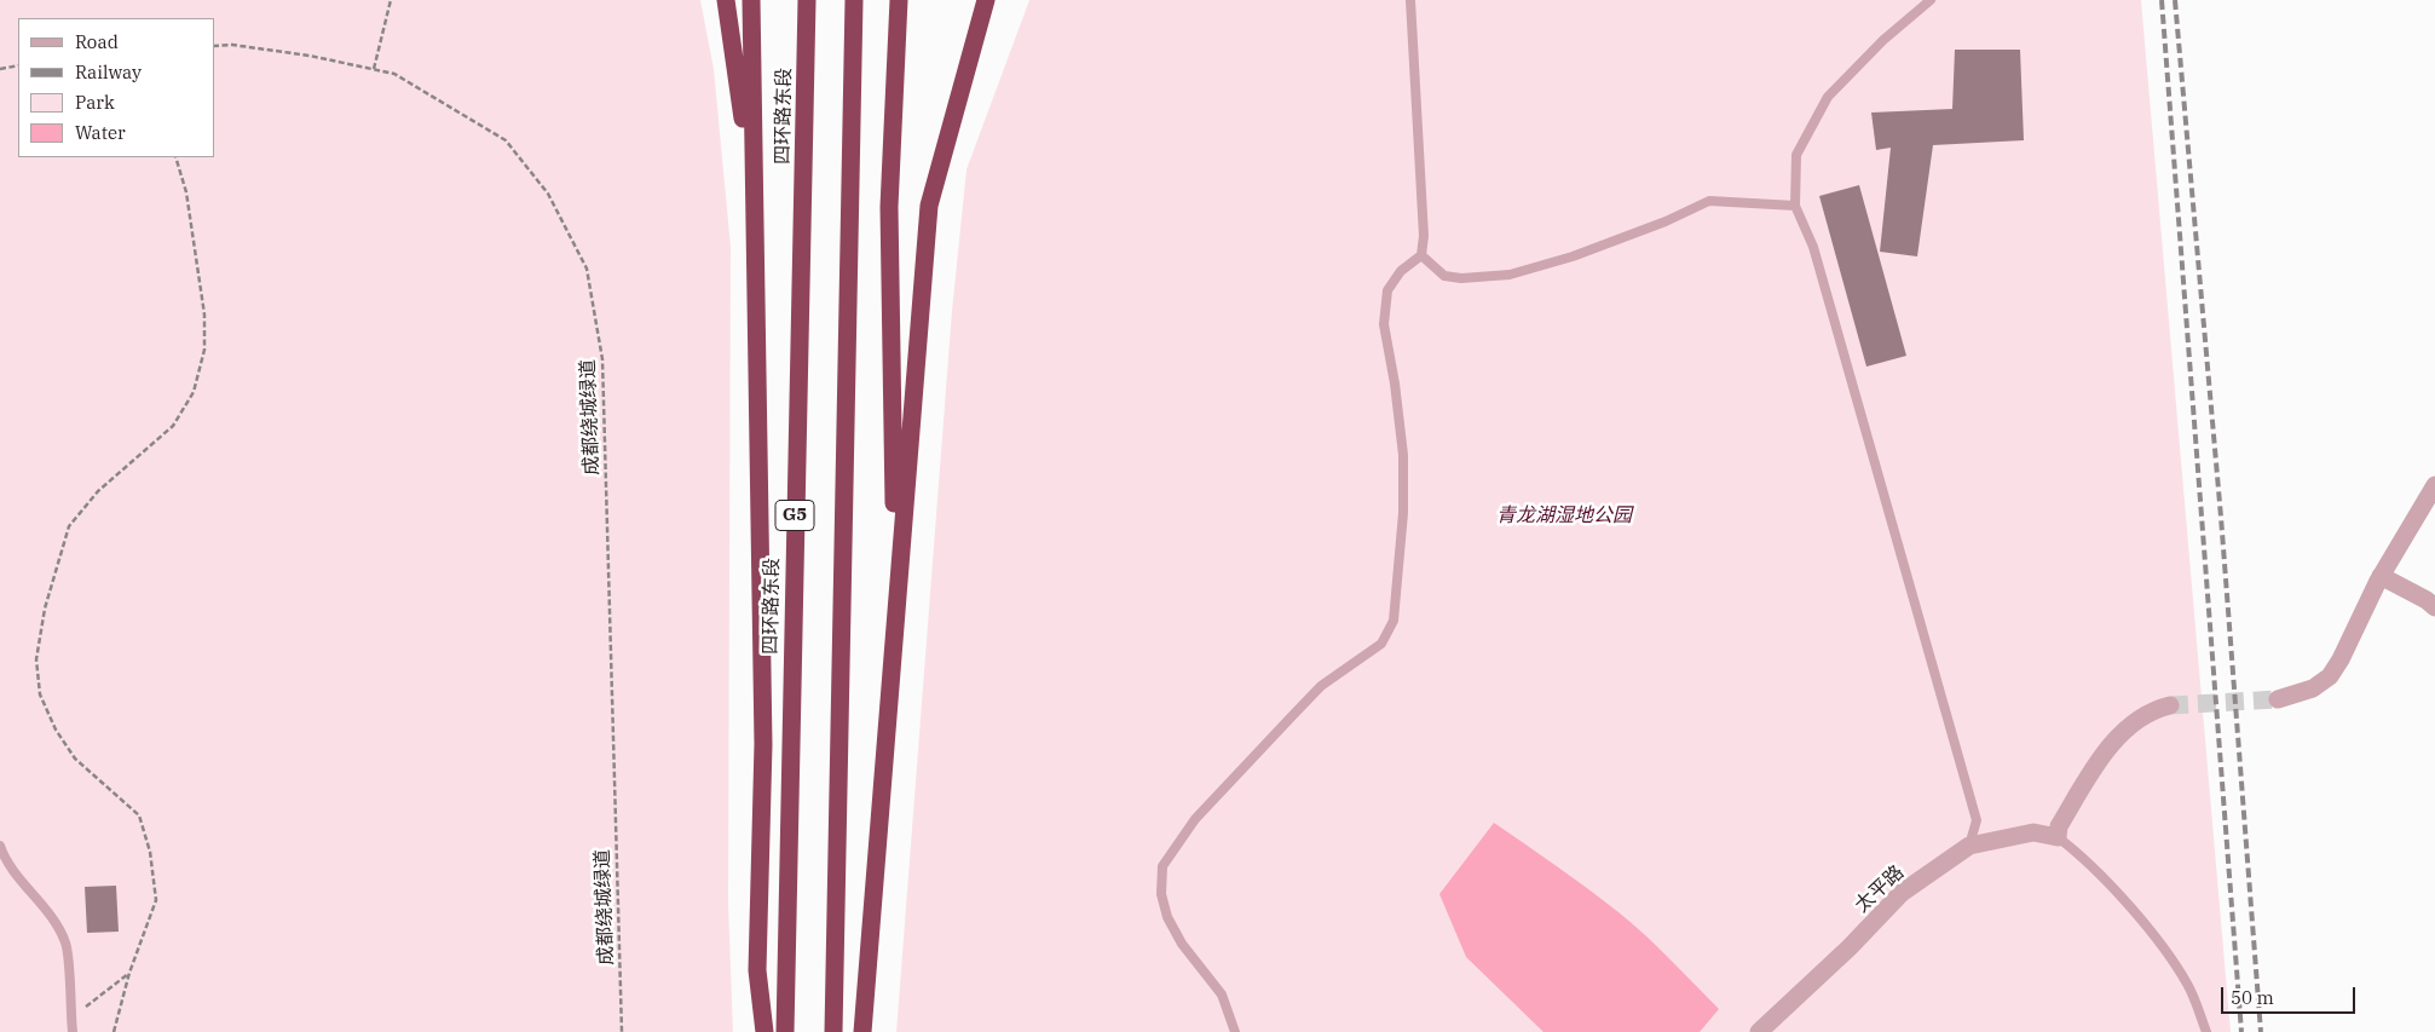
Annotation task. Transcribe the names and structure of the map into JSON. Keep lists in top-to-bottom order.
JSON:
{
  "streets": {
    "highway": ["四环路东段", "G5"],
    "street": ["太平路"],
    "path": ["成都绕城绿道"]
  },
  "parks": ["青龙湖湿地公园"],
  "legend": [
    "Road",
    "Railway",
    "Park",
    "Water"
  ],
  "scale_bar": "50 m"
}
